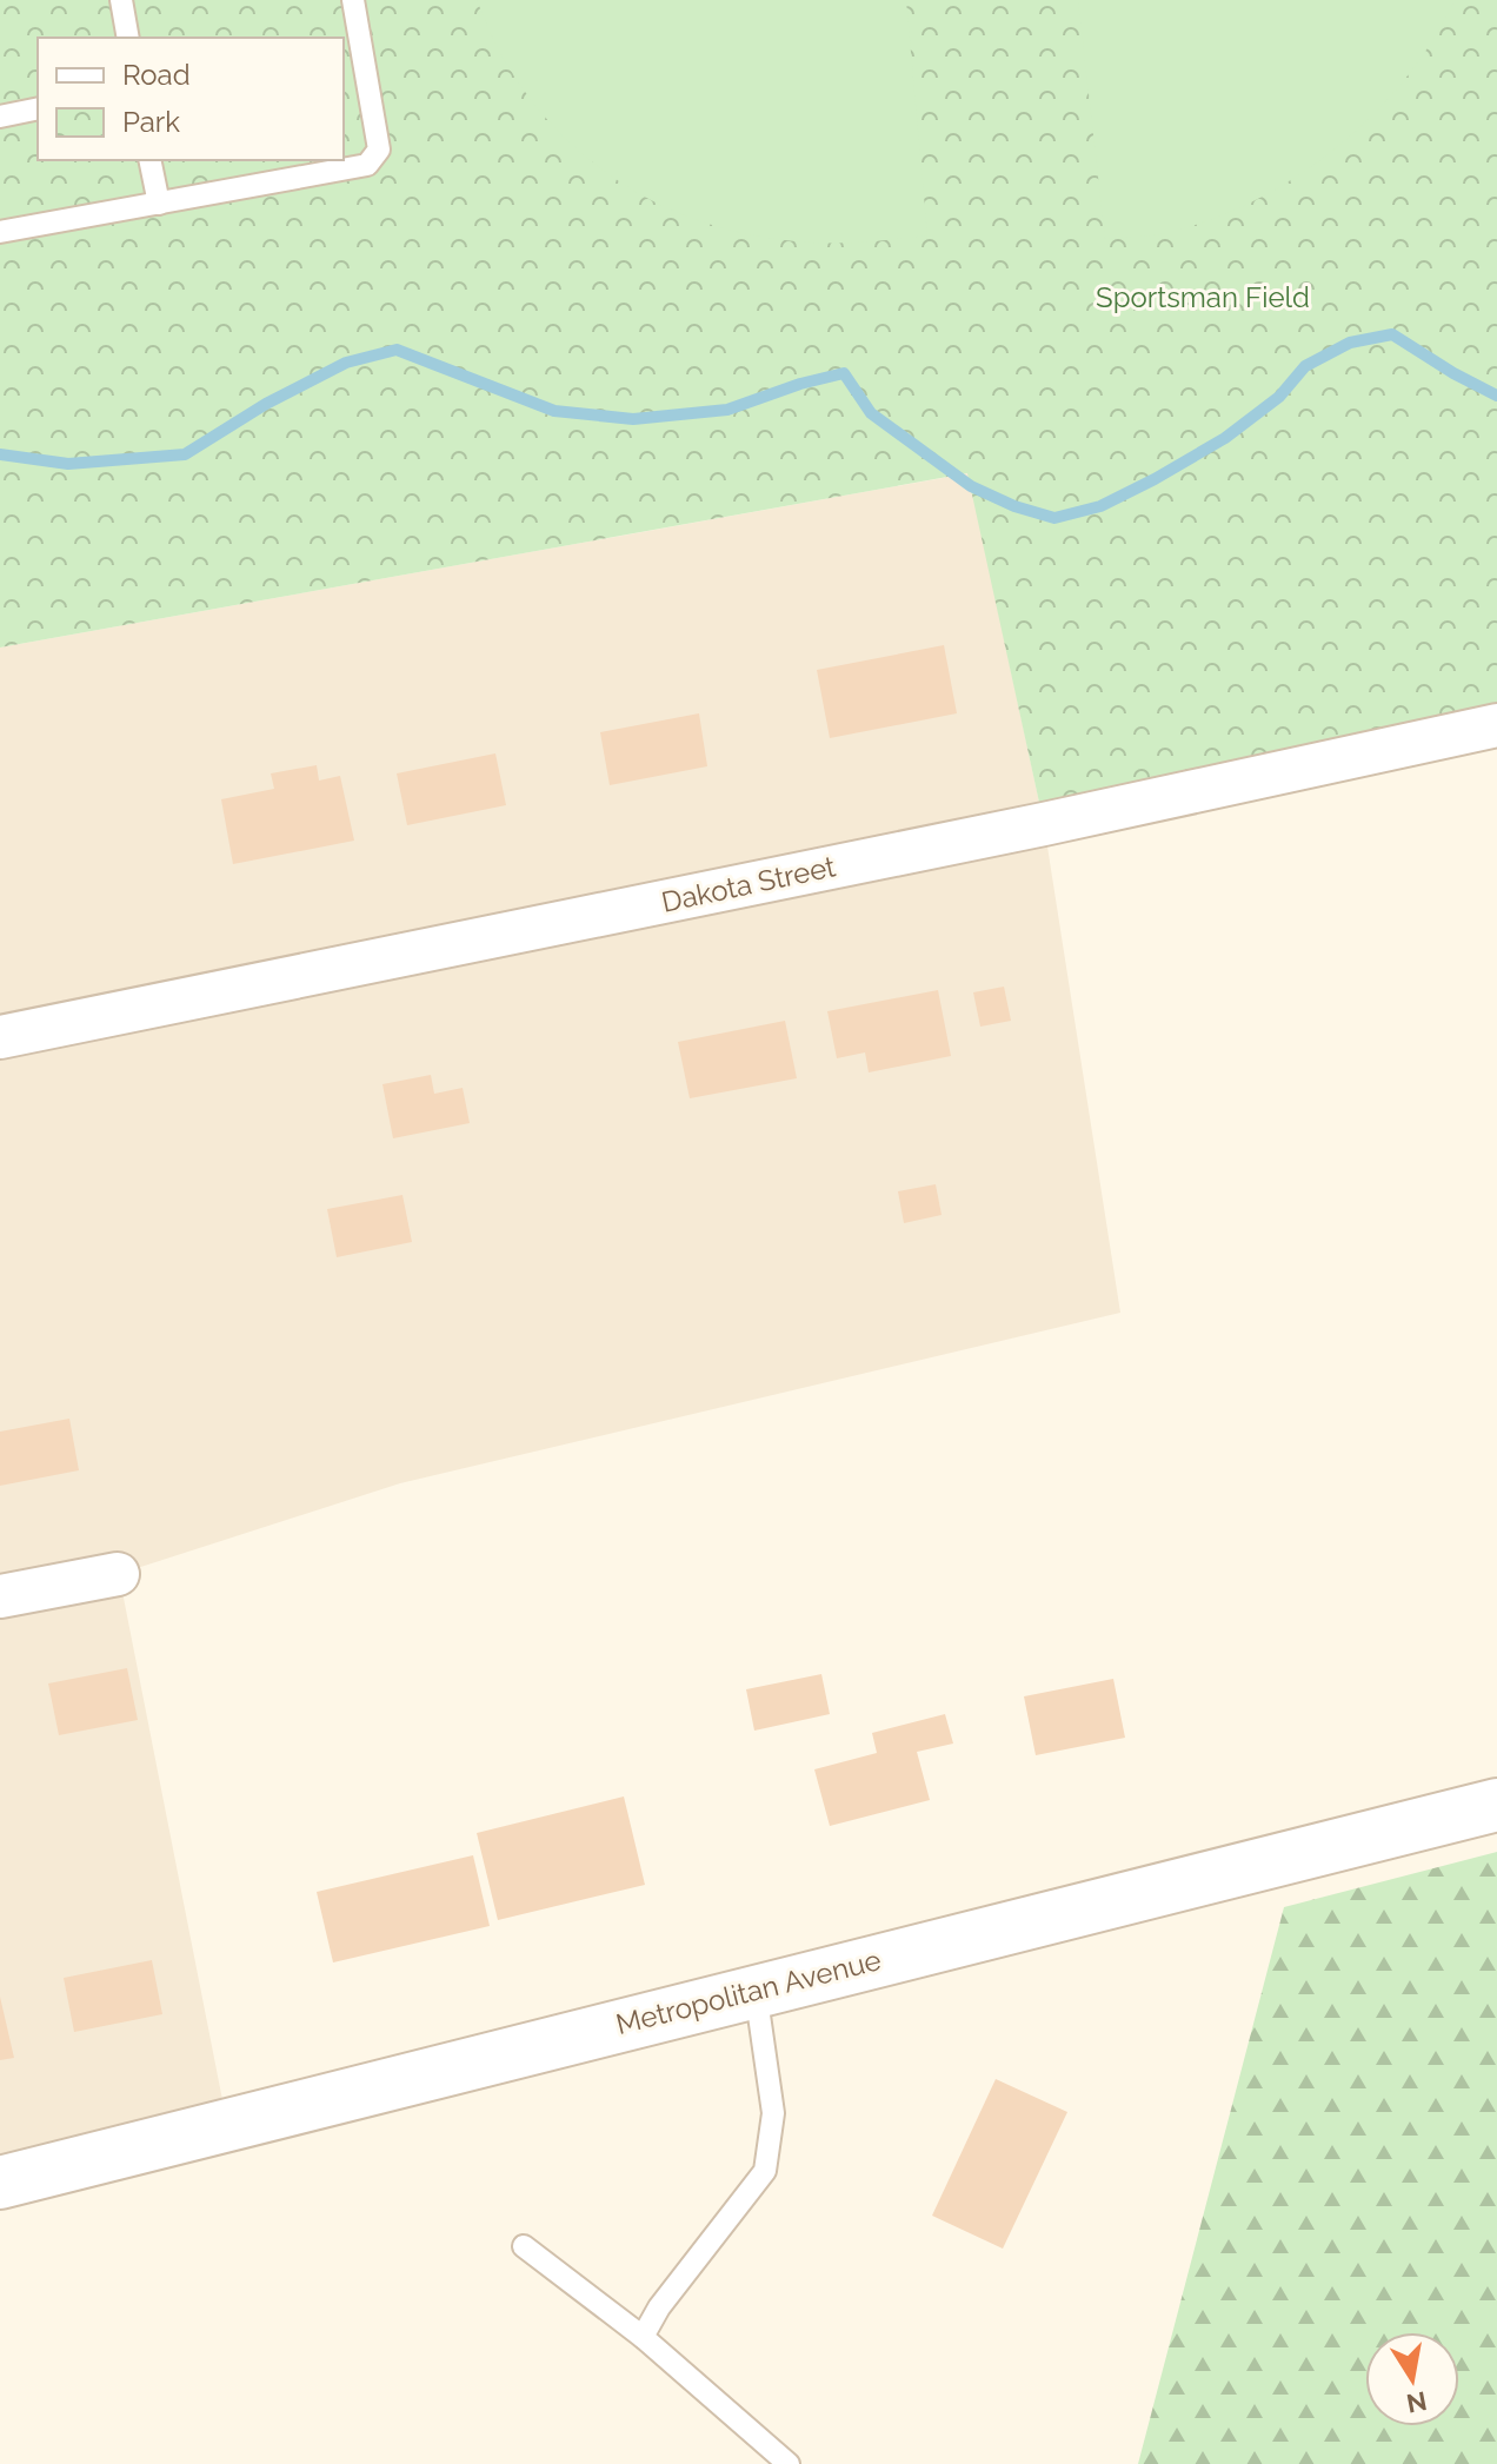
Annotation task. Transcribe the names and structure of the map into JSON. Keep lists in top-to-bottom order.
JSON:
{
  "streets": {
    "street": ["Dakota Street", "Metropolitan Avenue"]
  },
  "parks": ["Sportsman Field"],
  "legend": ["Road", "Park"],
  "north": "bottom"
}
